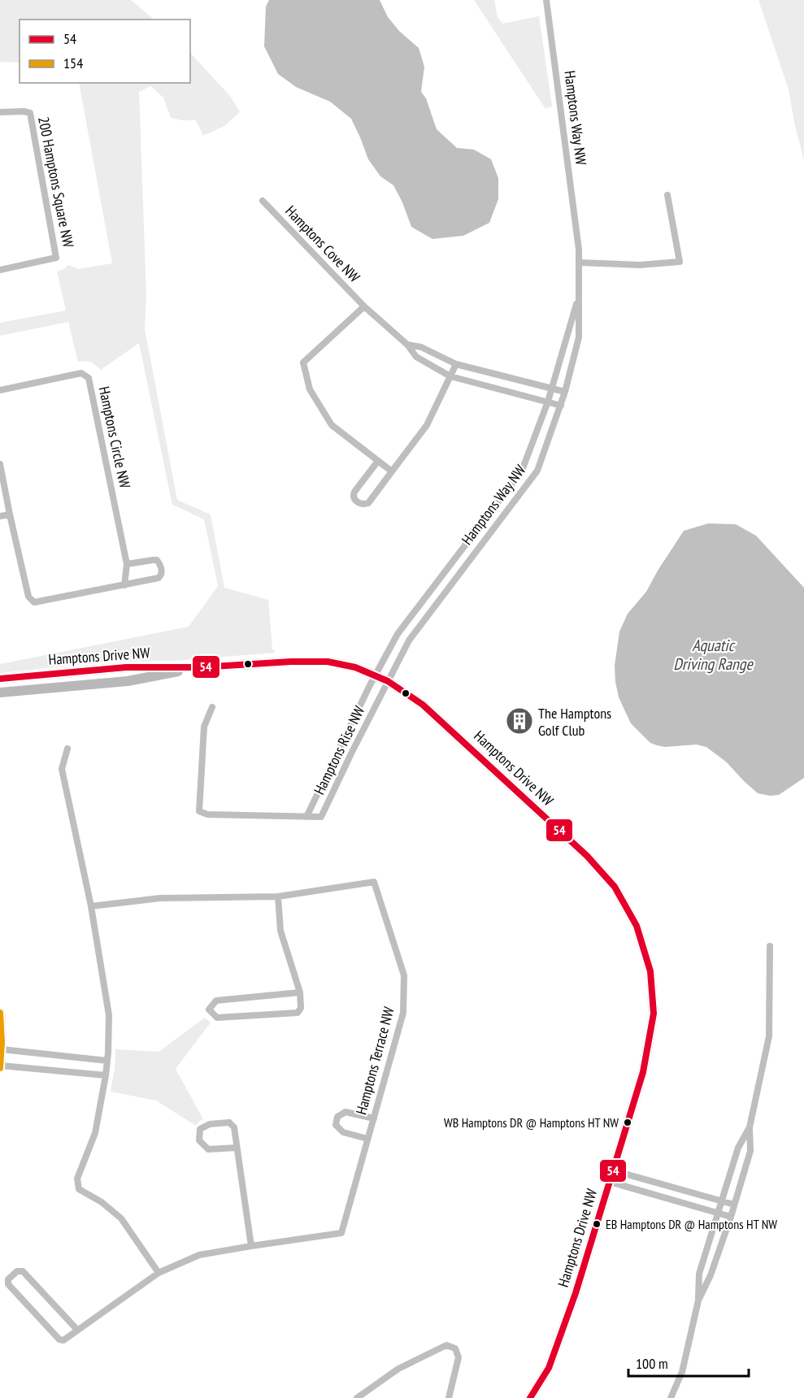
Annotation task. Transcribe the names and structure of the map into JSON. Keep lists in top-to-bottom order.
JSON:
{
  "streets": {
    "street": [
      "Hamptons Way NW",
      "200 Hamptons Square NW",
      "Hamptons Cove NW",
      "Hamptons Circle NW",
      "Hamptons Drive NW",
      "Hamptons Rise NW",
      "Hamptons Terrace NW"
    ]
  },
  "crossings": [
    ["Hamptons Way NW", "Hamptons Cove NW"],
    ["Hamptons Way NW", "Hamptons Drive NW"],
    ["Hamptons Way NW", "Hamptons Rise NW"],
    ["Hamptons Drive NW", "Hamptons Rise NW"]
  ],
  "water": ["Aquatic Driving Range"],
  "places": {
    "building": ["The Hamptons Golf Club"],
    "other": ["WB Hamptons DR @ Hamptons HT NW", "EB Hamptons DR @ Hamptons HT NW"]
  },
  "lines": ["transit line 54", "transit line 154"],
  "legend": ["54", "154"],
  "scale_bar": "100 m"
}
